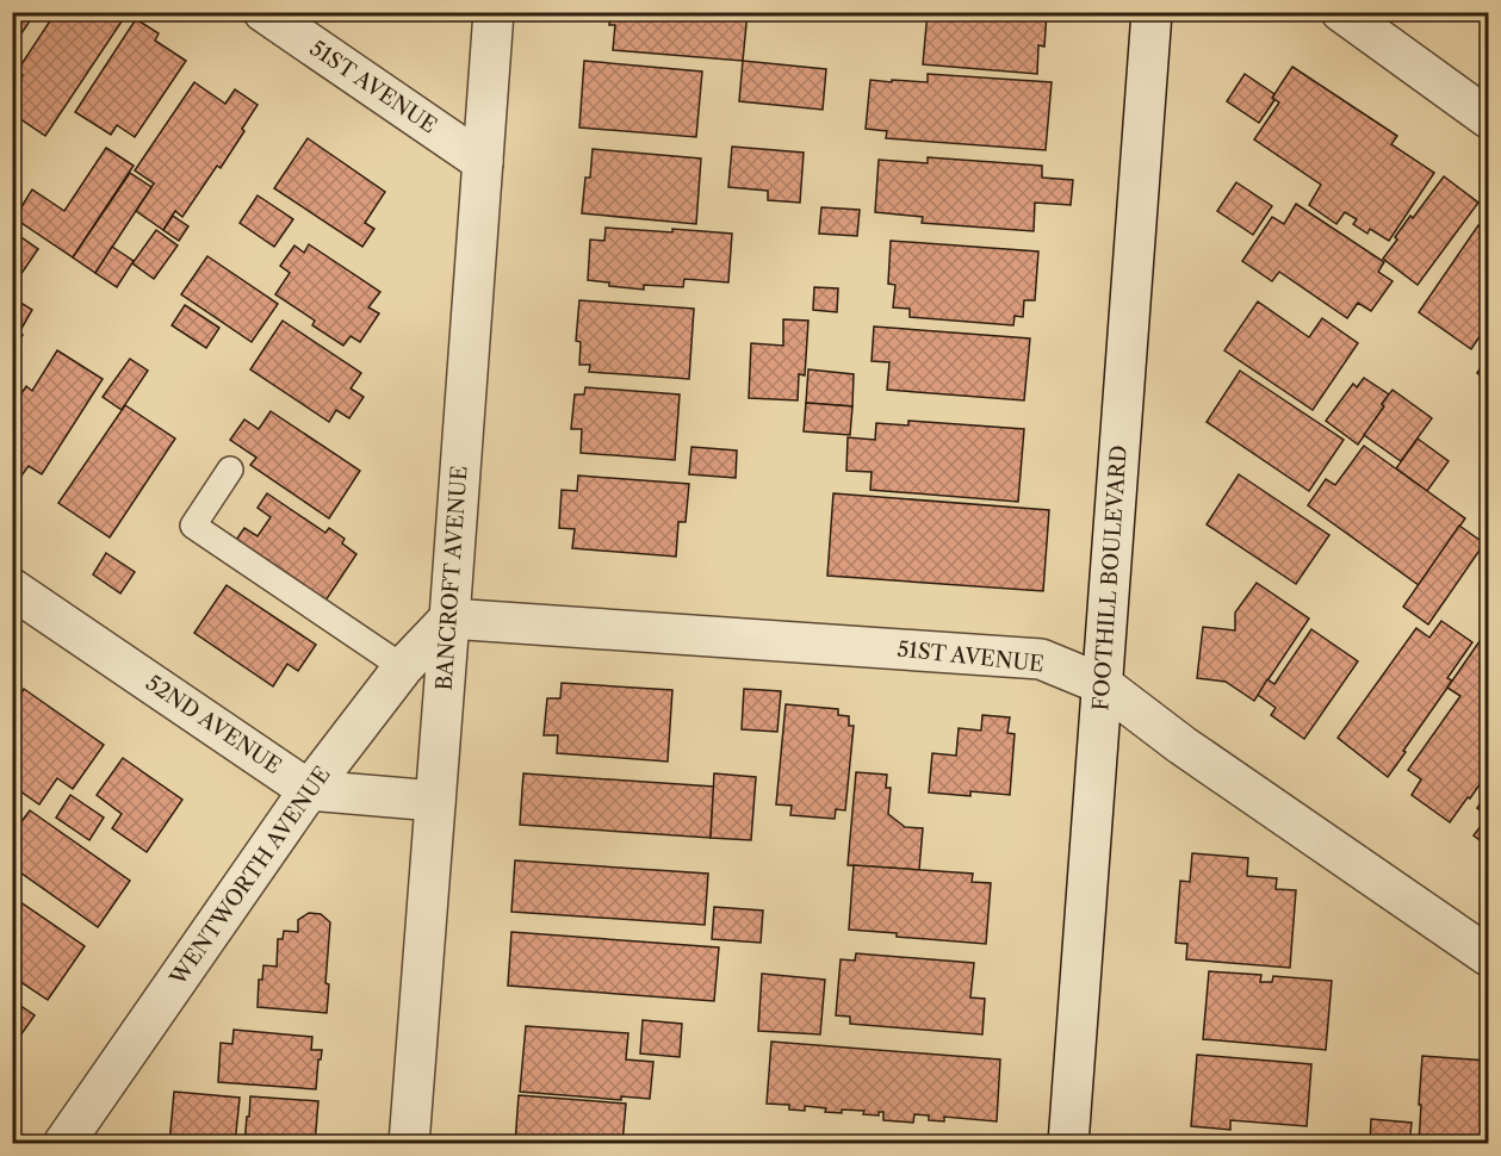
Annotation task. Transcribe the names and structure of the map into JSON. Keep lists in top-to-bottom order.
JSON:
{
  "streets": {
    "street": [
      "51ST AVENUE",
      "BANCROFT AVENUE",
      "FOOTHILL BOULEVARD",
      "52ND AVENUE",
      "WENTWORTH AVENUE"
    ]
  },
  "crossings": [
    ["51ST AVENUE", "BANCROFT AVENUE"],
    ["51ST AVENUE", "FOOTHILL BOULEVARD"],
    ["51ST AVENUE", "WENTWORTH AVENUE"],
    ["BANCROFT AVENUE", "52ND AVENUE"],
    ["BANCROFT AVENUE", "WENTWORTH AVENUE"],
    ["52ND AVENUE", "WENTWORTH AVENUE"]
  ]
}
